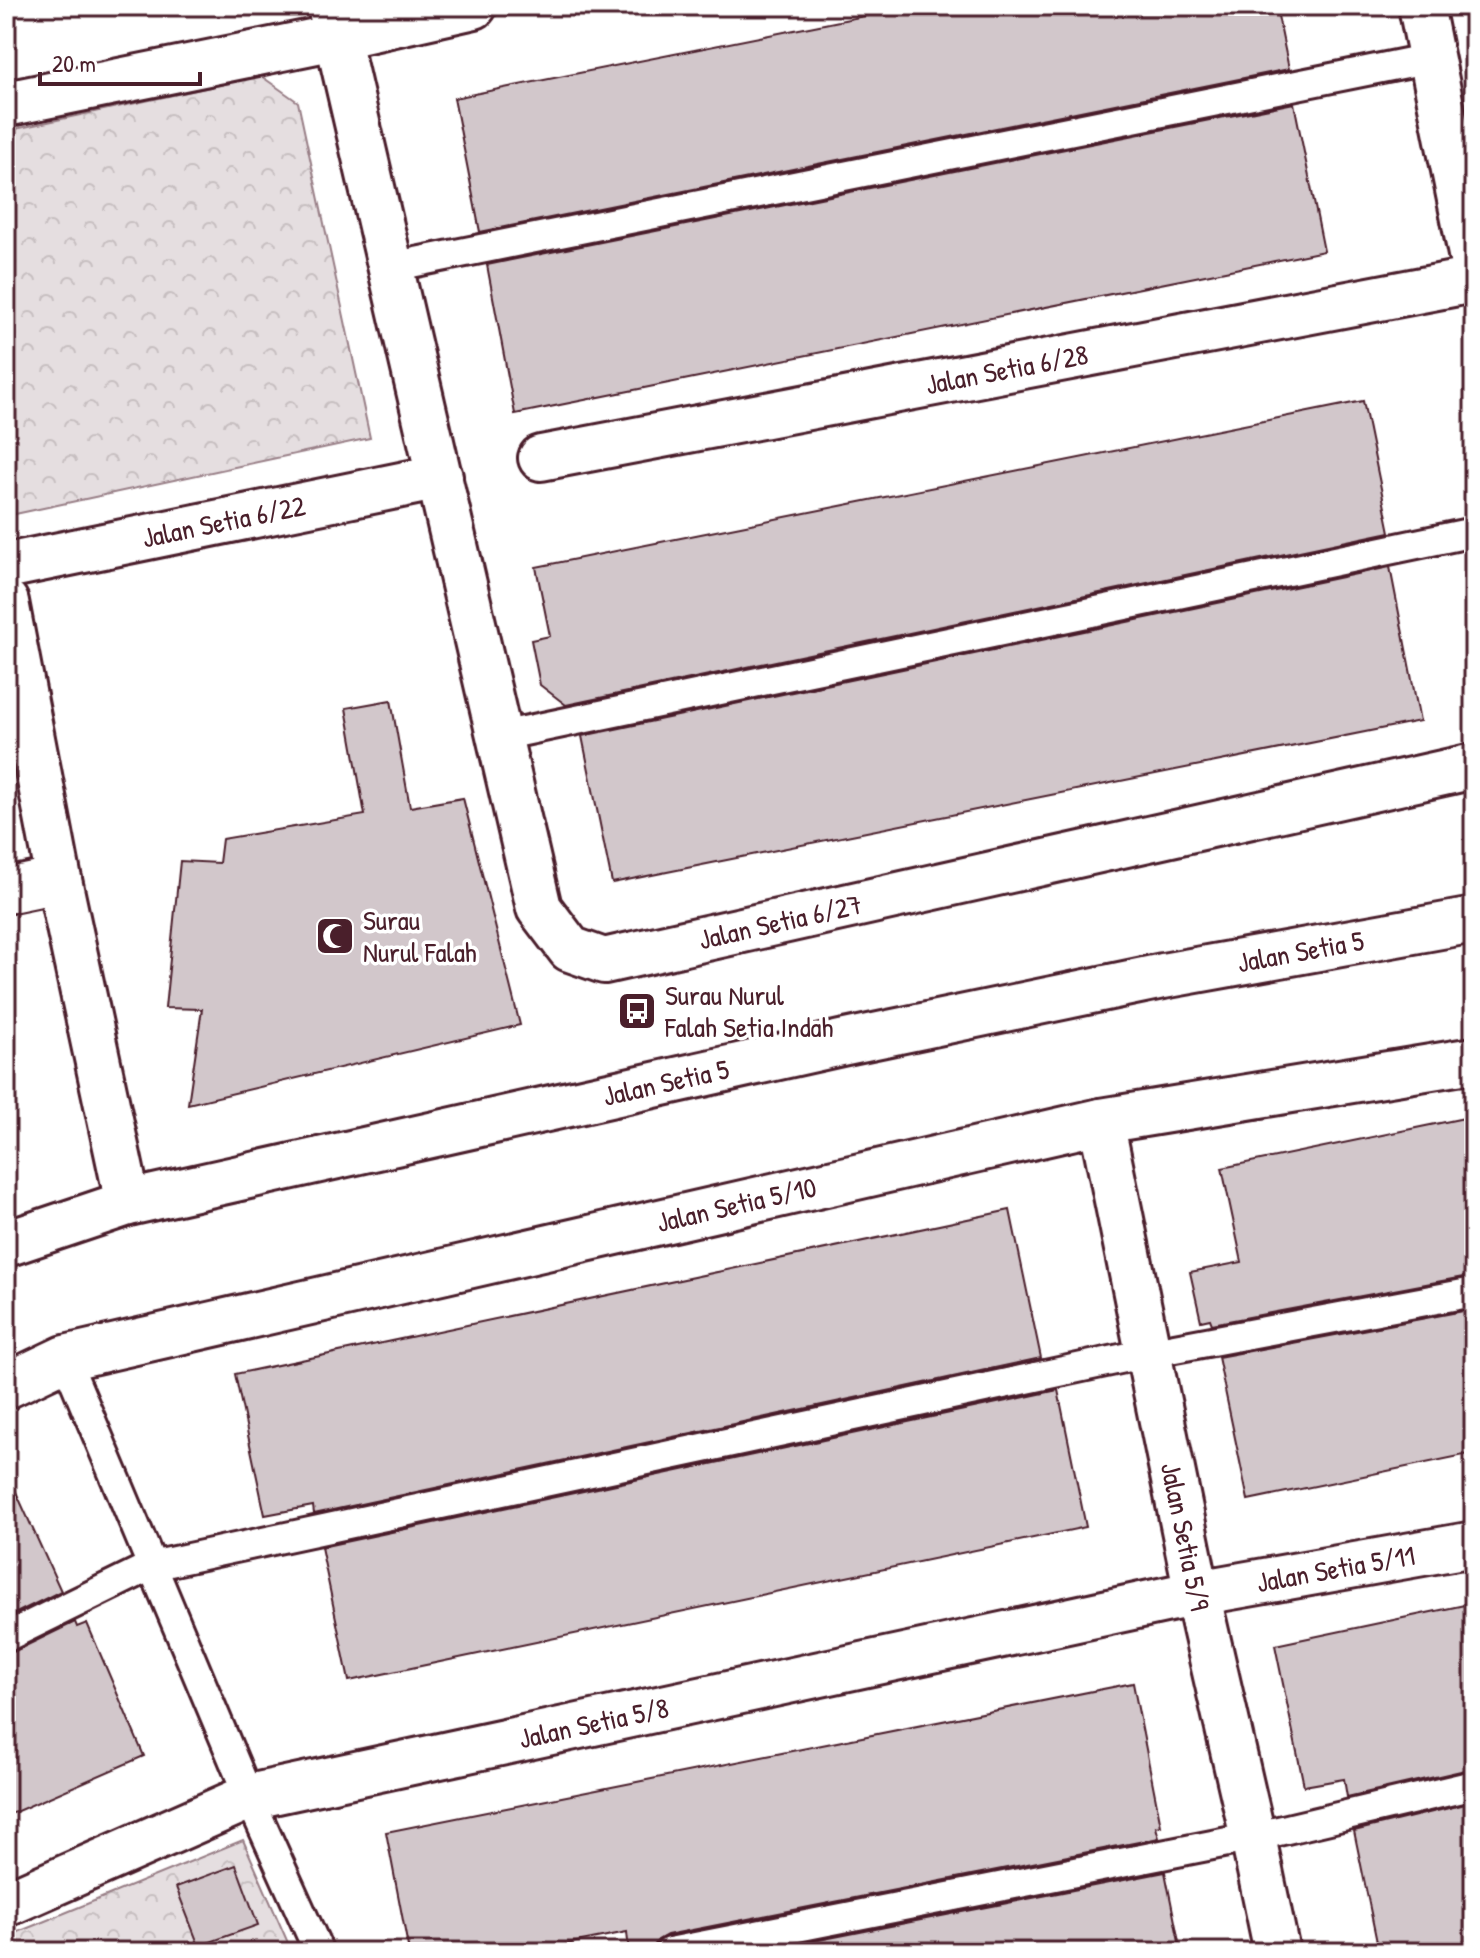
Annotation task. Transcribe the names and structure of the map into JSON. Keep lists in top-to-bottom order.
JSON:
{
  "streets": {
    "street": [
      "Jalan Setia 6/28",
      "Jalan Setia 6/22",
      "Jalan Setia 6/27",
      "Jalan Setia 5",
      "Jalan Setia 5/10",
      "Jalan Setia 5/9",
      "Jalan Setia 5/11",
      "Jalan Setia 5/8"
    ]
  },
  "crossings": [
    ["Jalan Setia 6/22", "Jalan Setia 6/27"],
    ["Jalan Setia 5/10", "Jalan Setia 5/9"],
    ["Jalan Setia 5/9", "Jalan Setia 5/11"],
    ["Jalan Setia 5/9", "Jalan Setia 5/8"],
    ["Jalan Setia 5/11", "Jalan Setia 5/8"]
  ],
  "places": {
    "mosque": ["Surau Nurul Falah"],
    "bus stop": ["Surau Nurul Falah Setia Indah"]
  },
  "scale_bar": "20 m"
}
